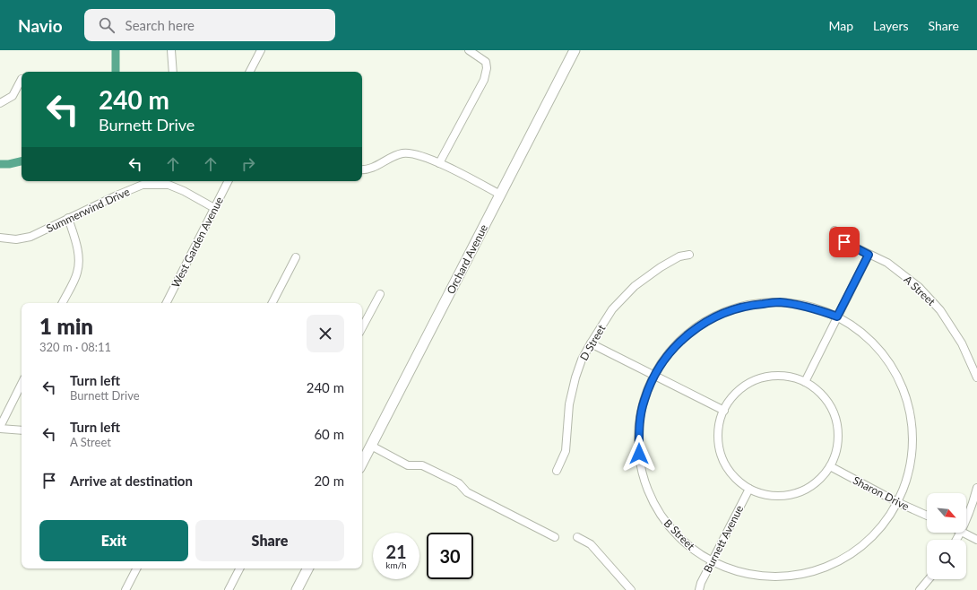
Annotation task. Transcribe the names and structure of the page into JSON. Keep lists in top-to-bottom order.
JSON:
{
  "streets": {
    "street": [
      "Summerwind Drive",
      "West Garden Avenue",
      "Orchard Avenue",
      "A Street",
      "D Street",
      "Sharon Drive",
      "B Street",
      "Burnett Avenue"
    ]
  },
  "crossings": [
    ["Summerwind Drive", "West Garden Avenue"],
    ["Sharon Drive", "B Street"],
    ["Sharon Drive", "Burnett Avenue"],
    ["B Street", "Burnett Avenue"]
  ],
  "north": "bottom right",
  "page": {
    "header": "Navio",
    "search": "Search here",
    "nav": ["Map", "Layers", "Share"],
    "turn": ["240 m", "Burnett Drive"],
    "heading": ["1 min", "320 m · 08:11"],
    "list": [
      {
        "name": "Turn left",
        "note": "Burnett Drive",
        "value": "240 m"
      },
      {
        "name": "Turn left",
        "note": "A Street",
        "value": "60 m"
      },
      {
        "name": "Arrive at destination",
        "value": "20 m"
      }
    ],
    "buttons": ["Exit", "Share"],
    "speed": "21 km/h",
    "limit": "30"
  }
}
